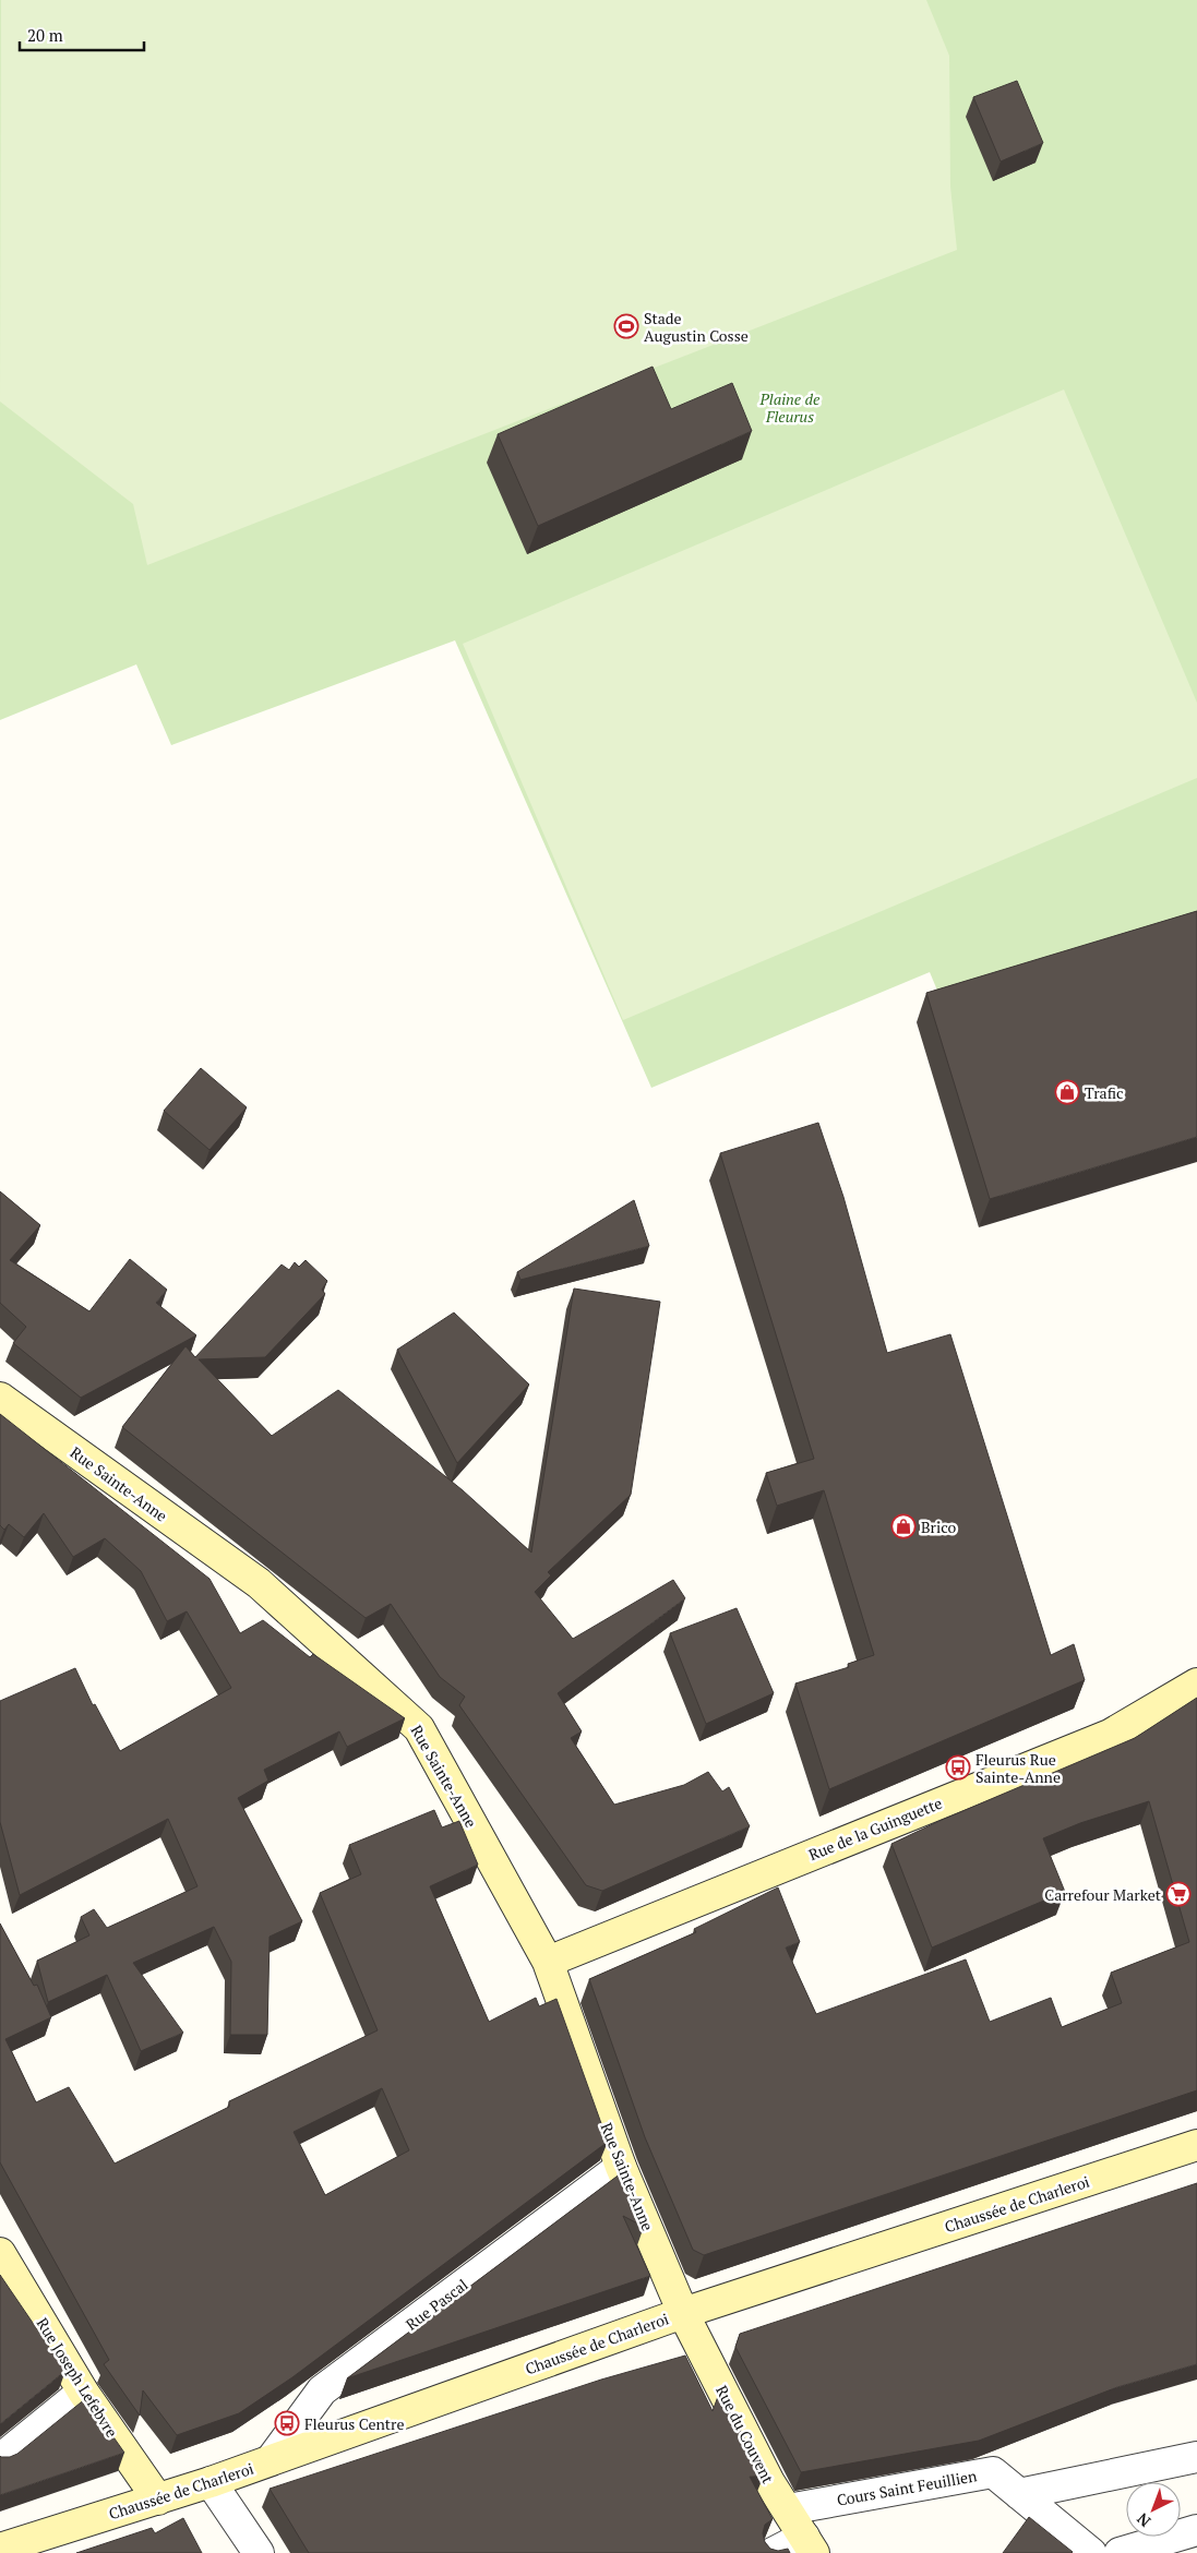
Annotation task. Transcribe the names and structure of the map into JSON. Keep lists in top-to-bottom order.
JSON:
{
  "streets": {
    "main road": [
      "Rue Sainte-Anne",
      "Rue de la Guinguette",
      "Chaussée de Charleroi",
      "Rue Joseph Lefebvre",
      "Rue du Couvent"
    ],
    "street": ["Rue Pascal", "Cours Saint Feuillien"]
  },
  "crossings": [
    ["Rue Sainte-Anne", "Rue de la Guinguette"],
    ["Rue Sainte-Anne", "Chaussée de Charleroi"],
    ["Rue Sainte-Anne", "Rue Pascal"],
    ["Rue Sainte-Anne", "Rue du Couvent"],
    ["Chaussée de Charleroi", "Rue Pascal"],
    ["Chaussée de Charleroi", "Rue Joseph Lefebvre"],
    ["Chaussée de Charleroi", "Rue du Couvent"],
    ["Rue du Couvent", "Cours Saint Feuillien"]
  ],
  "parks": ["Plaine de Fleurus"],
  "places": {
    "sports": ["Stade Augustin Cosse"],
    "shop": ["Trafic", "Brico"],
    "bus stop": ["Fleurus Rue Sainte-Anne", "Fleurus Centre"],
    "supermarket": ["Carrefour Market"]
  },
  "scale_bar": "20 m",
  "north": "bottom left"
}
